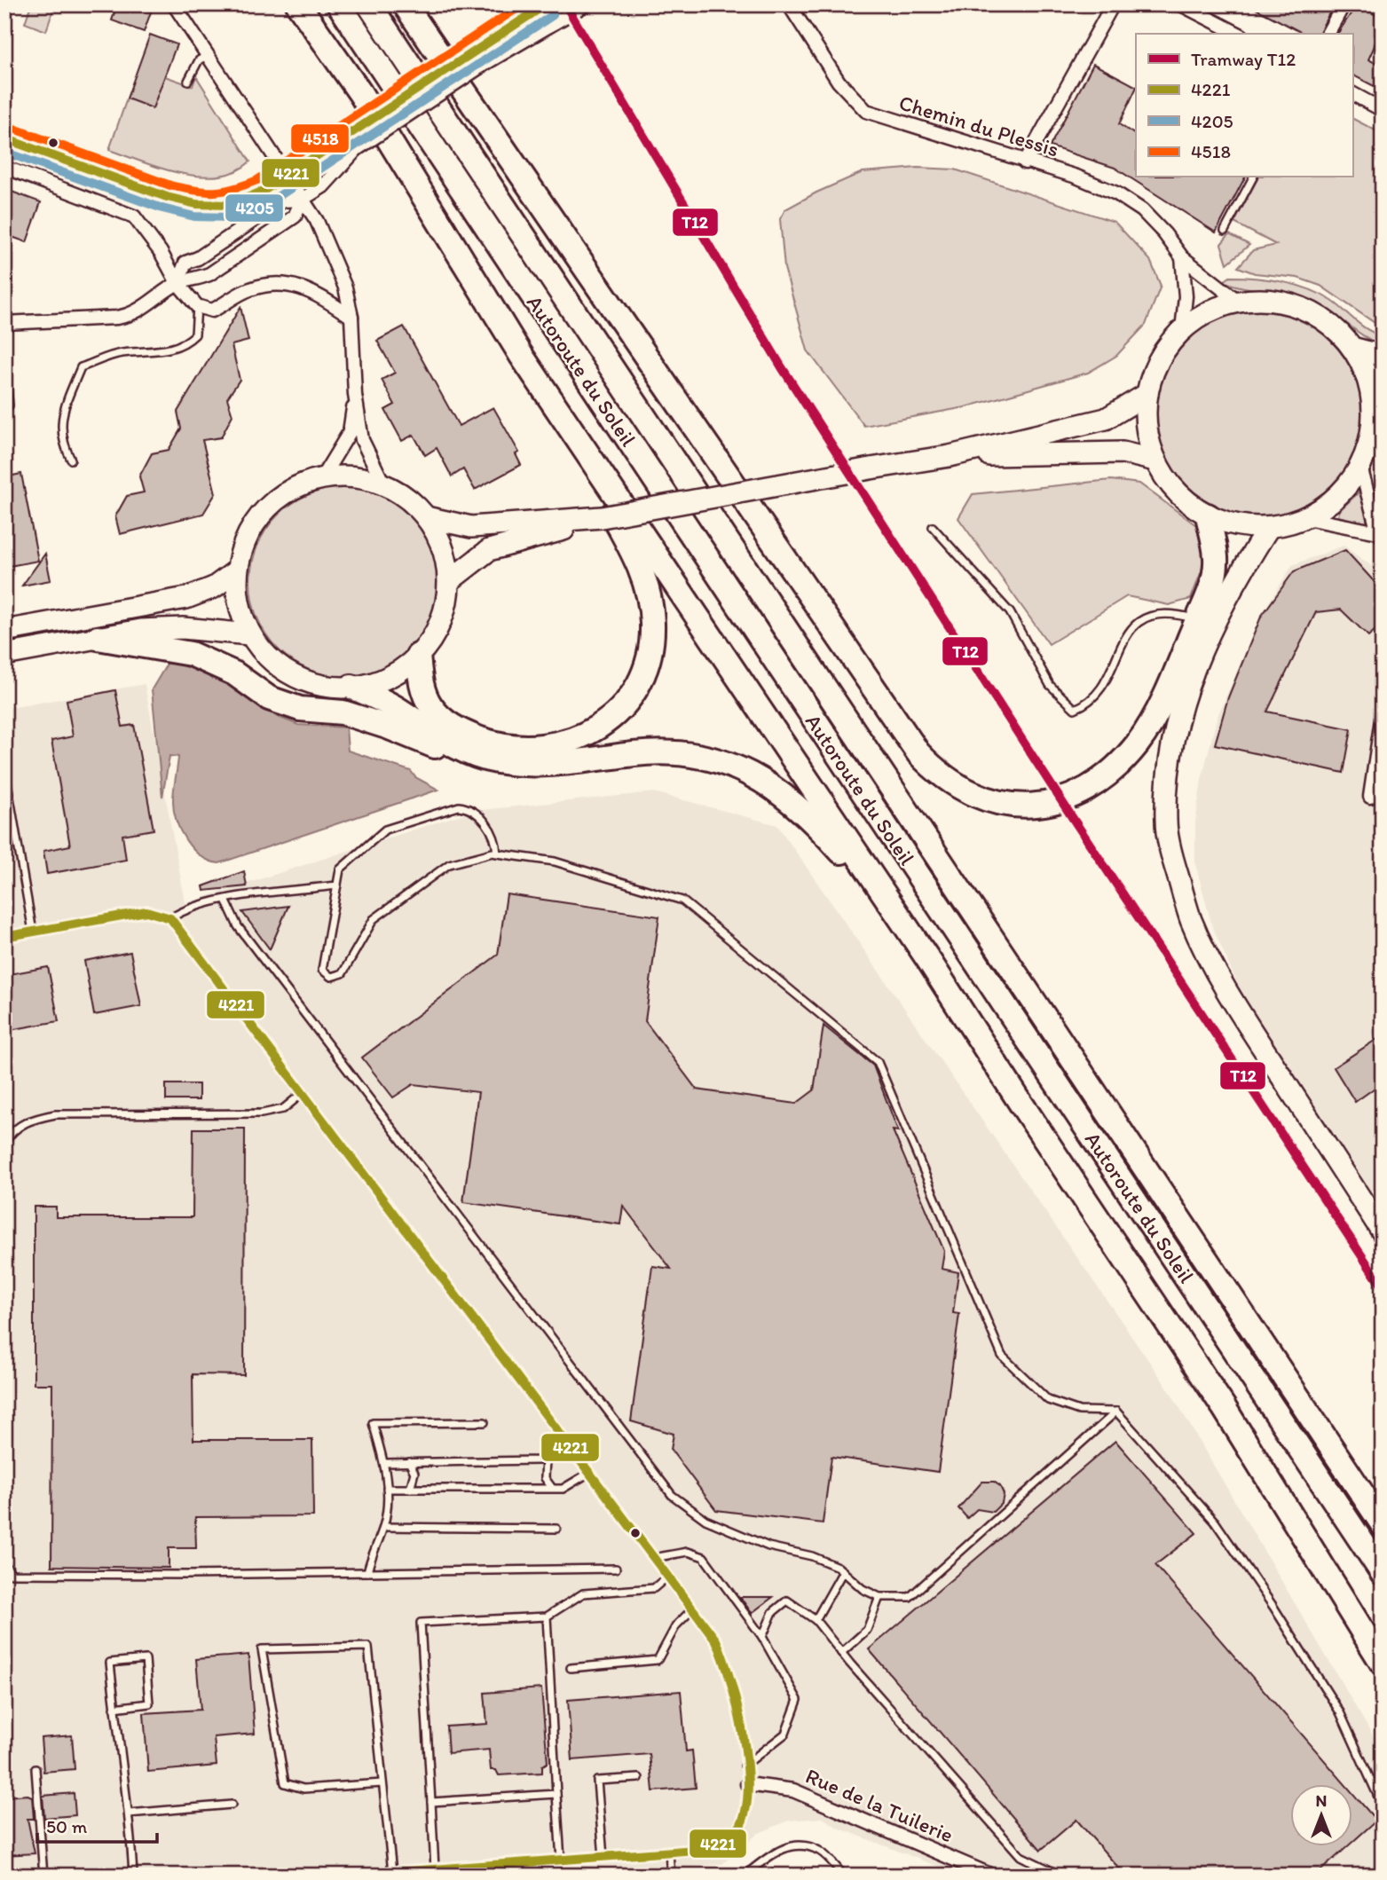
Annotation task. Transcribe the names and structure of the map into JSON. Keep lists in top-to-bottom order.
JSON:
{
  "streets": {
    "highway": ["Autoroute du Soleil"],
    "street": ["Chemin du Plessis", "Rue de la Tuilerie"]
  },
  "lines": [
    "tram line T12",
    "transit line 4221",
    "transit line 4518",
    "transit line 4205"
  ],
  "legend": [
    "Tramway T12",
    "4221",
    "4205",
    "4518"
  ],
  "scale_bar": "50 m",
  "north": "top"
}
